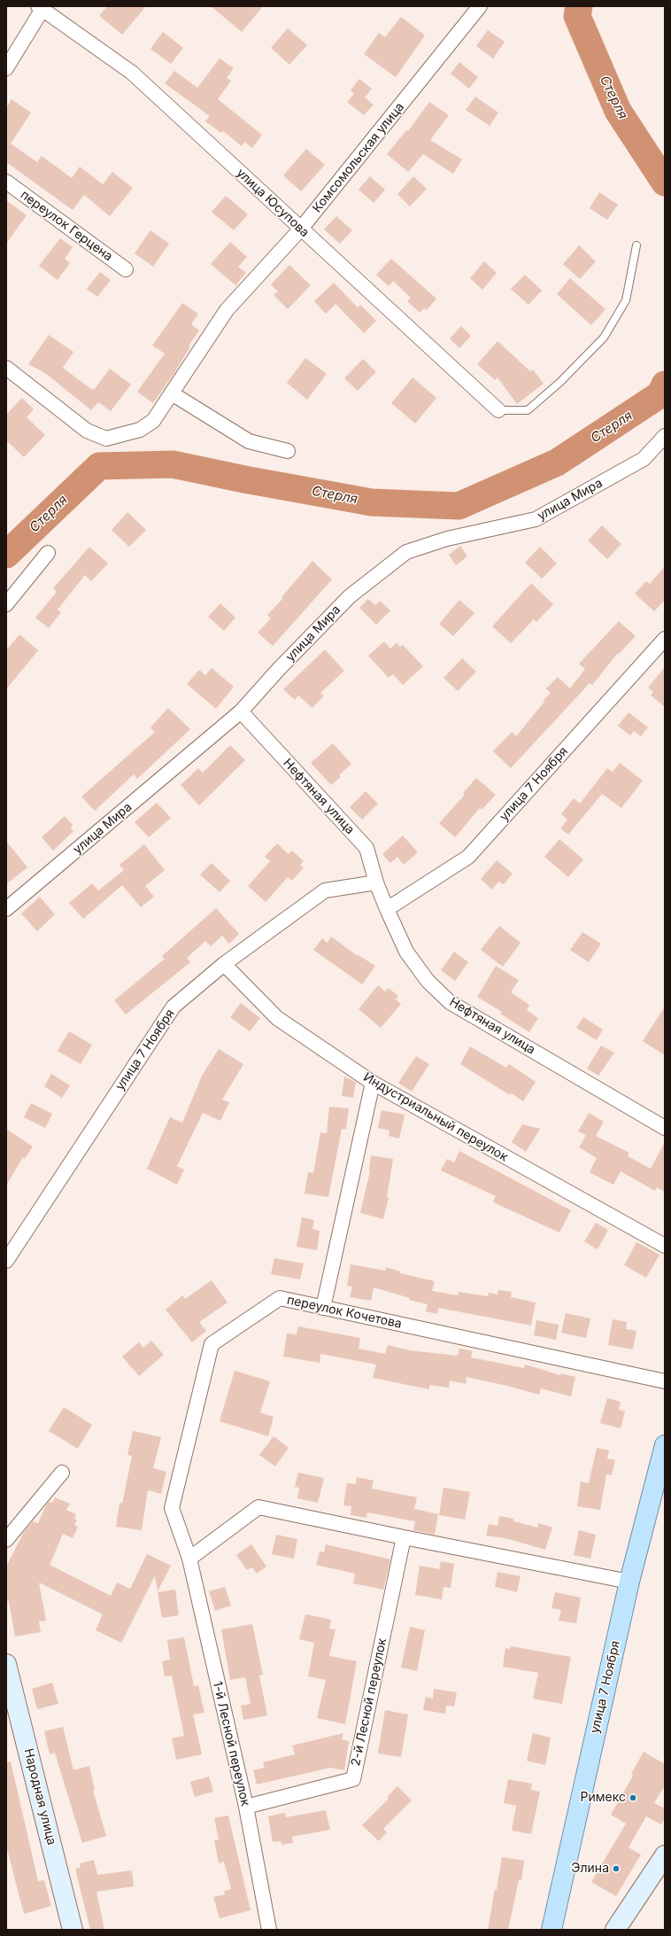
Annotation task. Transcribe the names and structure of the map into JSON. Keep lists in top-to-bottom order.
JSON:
{
  "streets": {
    "main road": ["улица 7 Ноября"],
    "street": [
      "Комсомольская улица",
      "улица Юсупова",
      "переулок Герцена",
      "улица Мира",
      "Нефтяная улица",
      "Индустриальный переулок",
      "переулок Кочетова",
      "2-й Лесной переулок",
      "1-й Лесной переулок",
      "Народная улица"
    ]
  },
  "crossings": [
    ["Комсомольская улица", "улица Юсупова"],
    ["улица Мира", "Нефтяная улица"],
    ["улица 7 Ноября", "Нефтяная улица"],
    ["улица 7 Ноября", "Индустриальный переулок"],
    ["переулок Кочетова", "1-й Лесной переулок"],
    ["2-й Лесной переулок", "1-й Лесной переулок"]
  ],
  "water": ["Стерля"],
  "places": ["Римекс", "Элина"]
}
